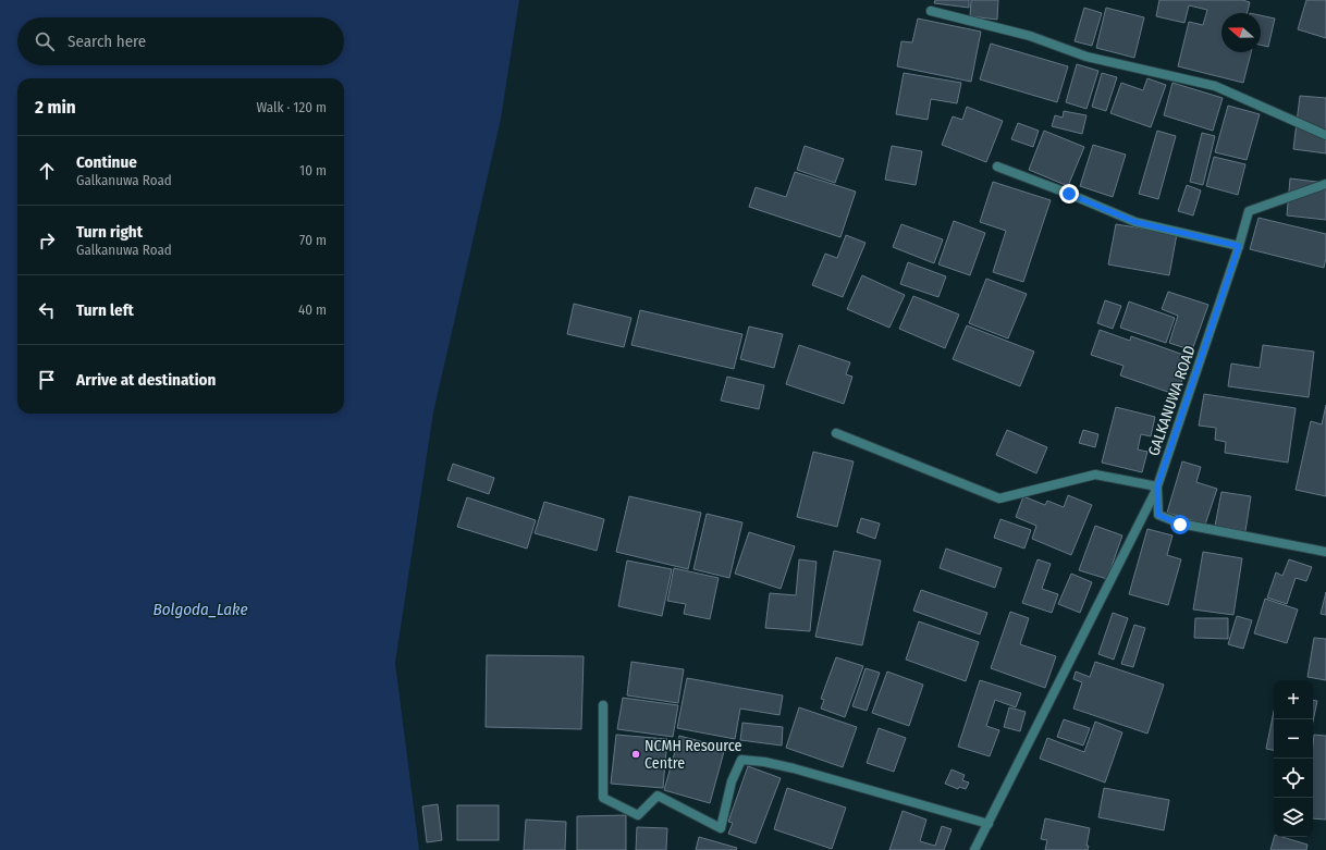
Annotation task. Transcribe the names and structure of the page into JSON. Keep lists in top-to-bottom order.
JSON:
{
  "streets": {
    "street": ["GALKANUWA ROAD"]
  },
  "water": ["Bolgoda_Lake"],
  "places": ["NCMH Resource Centre"],
  "north": "left",
  "page": {
    "search": "Search here",
    "heading": ["2 min", "Walk · 120 m"],
    "list": [
      ["Continue", "Galkanuwa Road", "10 m"],
      ["Turn right", "Galkanuwa Road", "70 m"],
      ["Turn left", "40 m"],
      "Arrive at destination"
    ],
    "map_buttons": ["+", "−"]
  }
}
